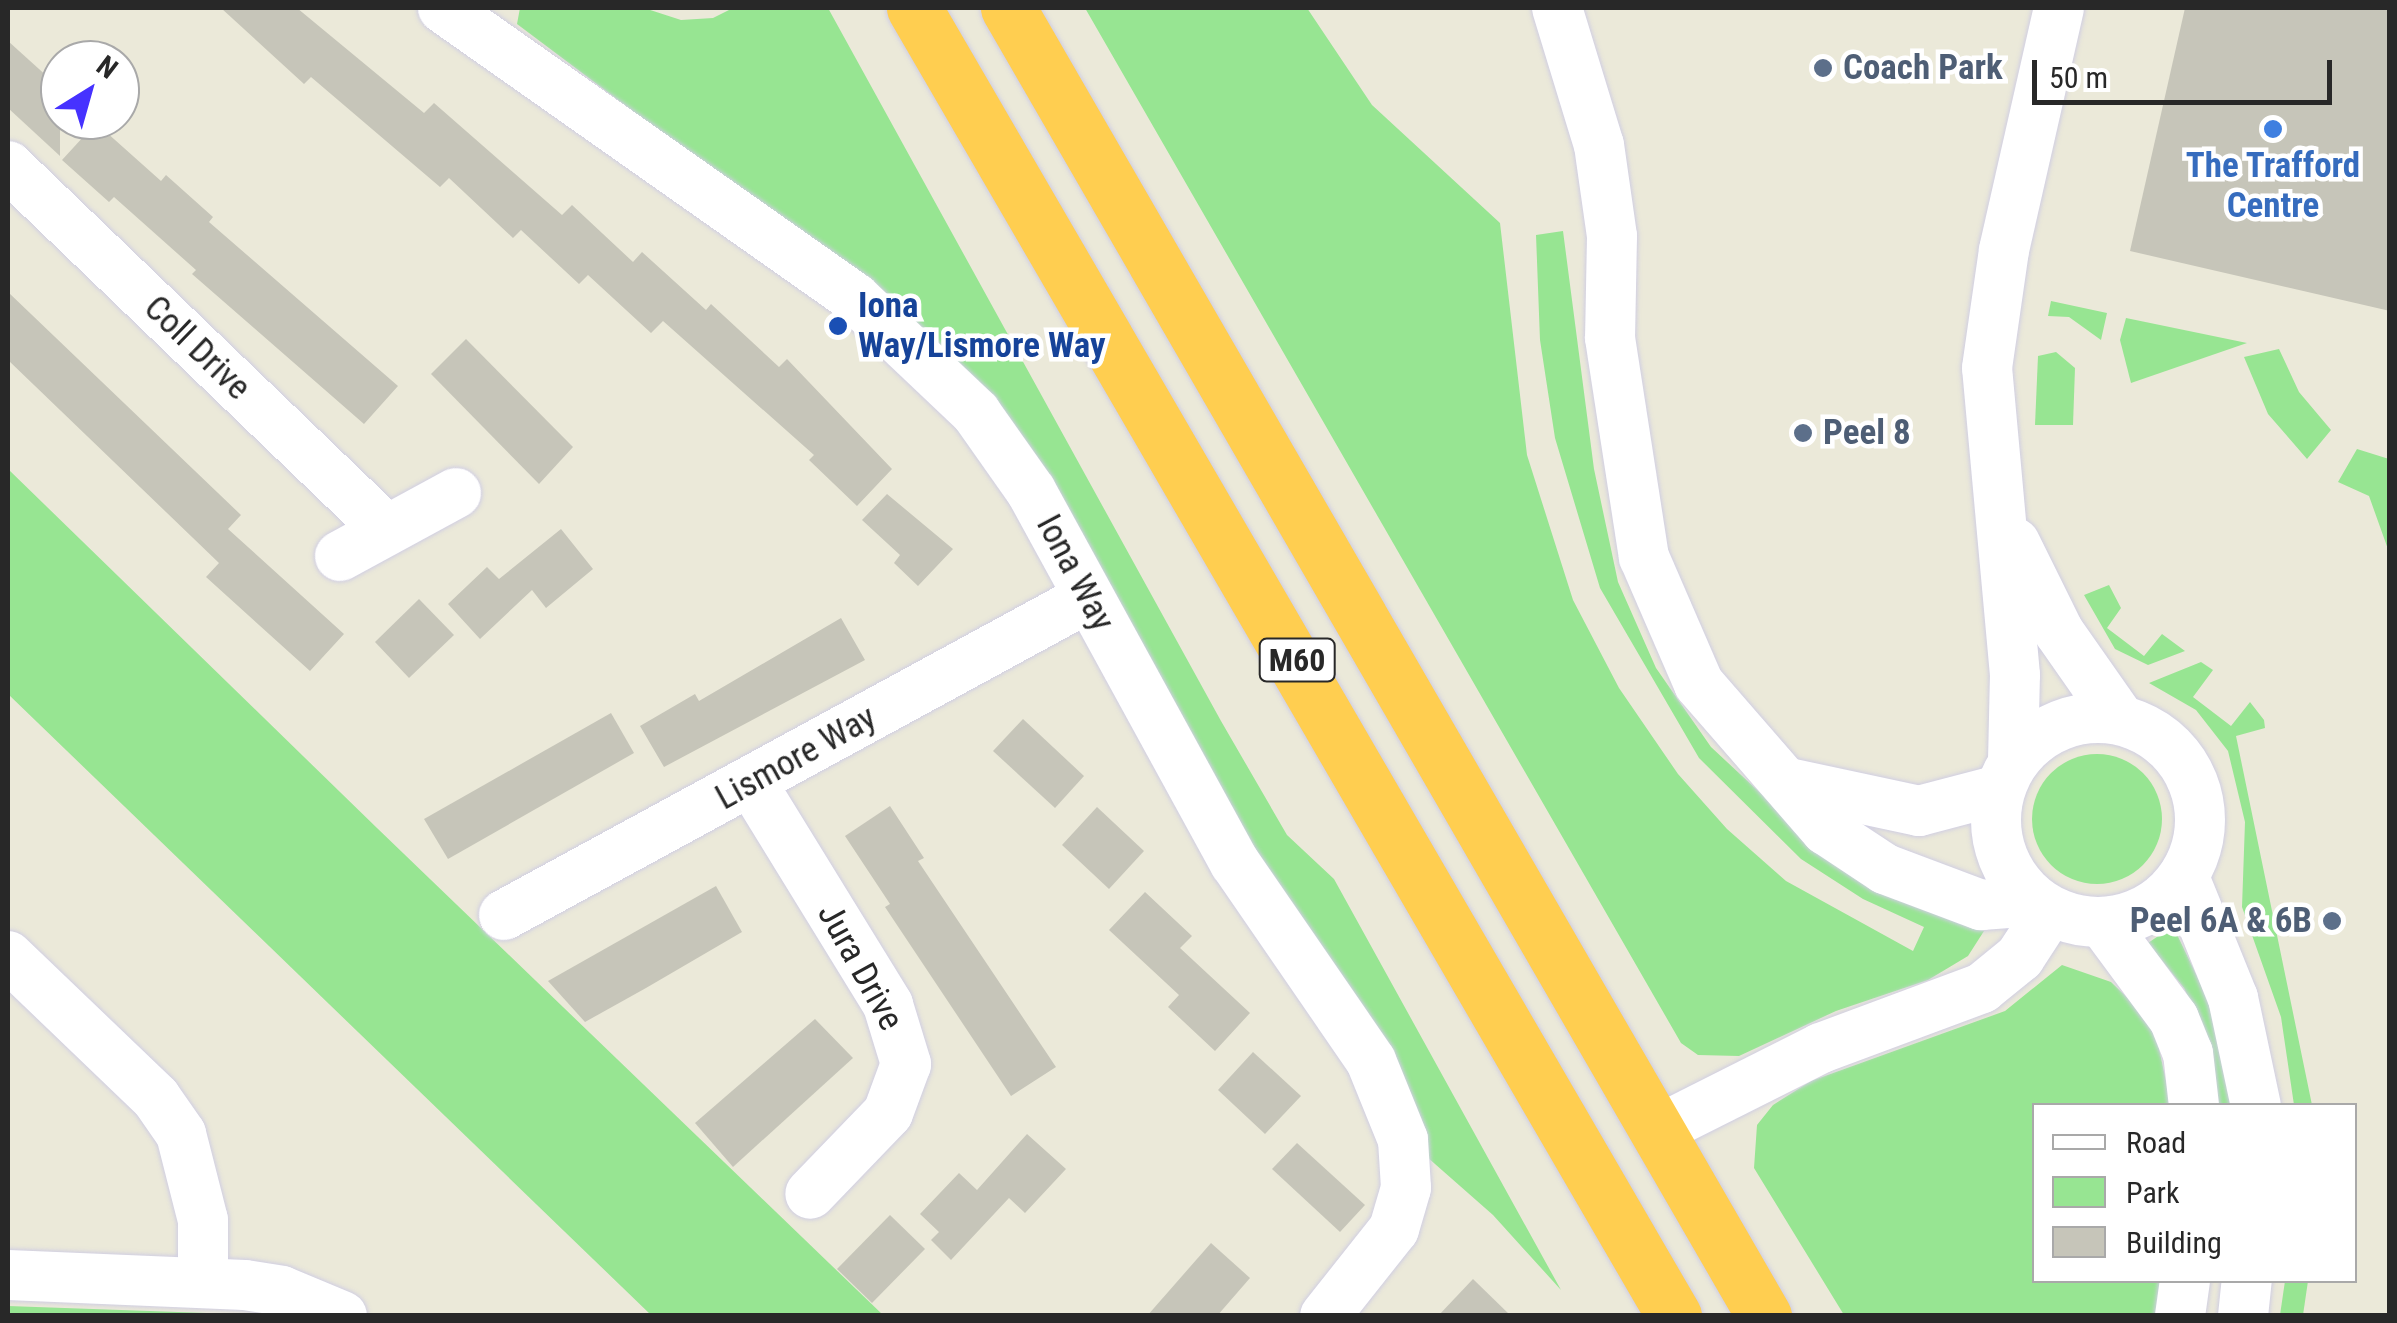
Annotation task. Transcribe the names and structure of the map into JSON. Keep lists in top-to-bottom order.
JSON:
{
  "streets": {
    "highway": ["M60"],
    "street": [
      "Coll Drive",
      "Iona Way",
      "Lismore Way",
      "Jura Drive"
    ]
  },
  "crossings": [
    ["Iona Way", "Lismore Way"],
    ["Lismore Way", "Jura Drive"]
  ],
  "places": [
    "Coach Park",
    "The Trafford Centre",
    "Iona Way/Lismore Way",
    "Peel 8",
    "Peel 6A & 6B"
  ],
  "legend": ["Road", "Park", "Building"],
  "scale_bar": "50 m",
  "north": "top right"
}
